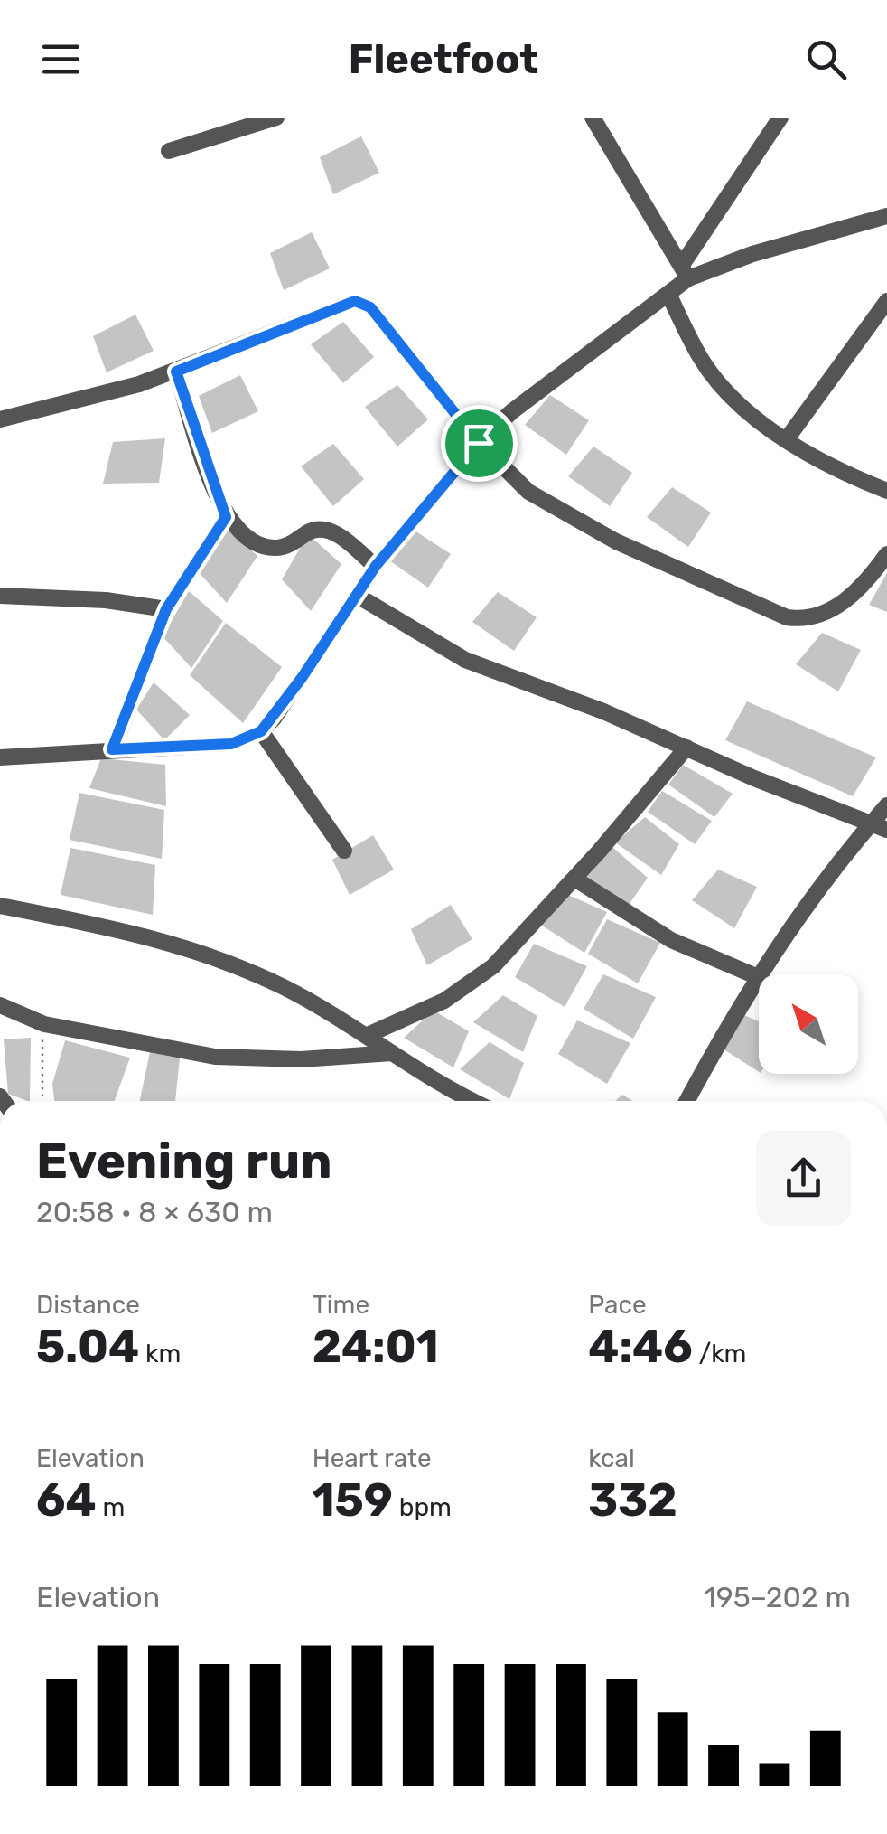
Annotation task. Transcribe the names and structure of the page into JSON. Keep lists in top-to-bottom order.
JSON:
{
  "north": "top left",
  "page": {
    "header": "Fleetfoot",
    "heading": ["Evening run", "20:58 · 8 × 630 m"],
    "stats": [
      ["Distance", "5.04 km"],
      ["Time", "24:01"],
      ["Pace", "4:46 /km"],
      ["Elevation", "64 m"],
      ["Heart rate", "159 bpm"],
      ["kcal", "332"]
    ],
    "chart": ["Elevation", "195–202 m"]
  }
}
